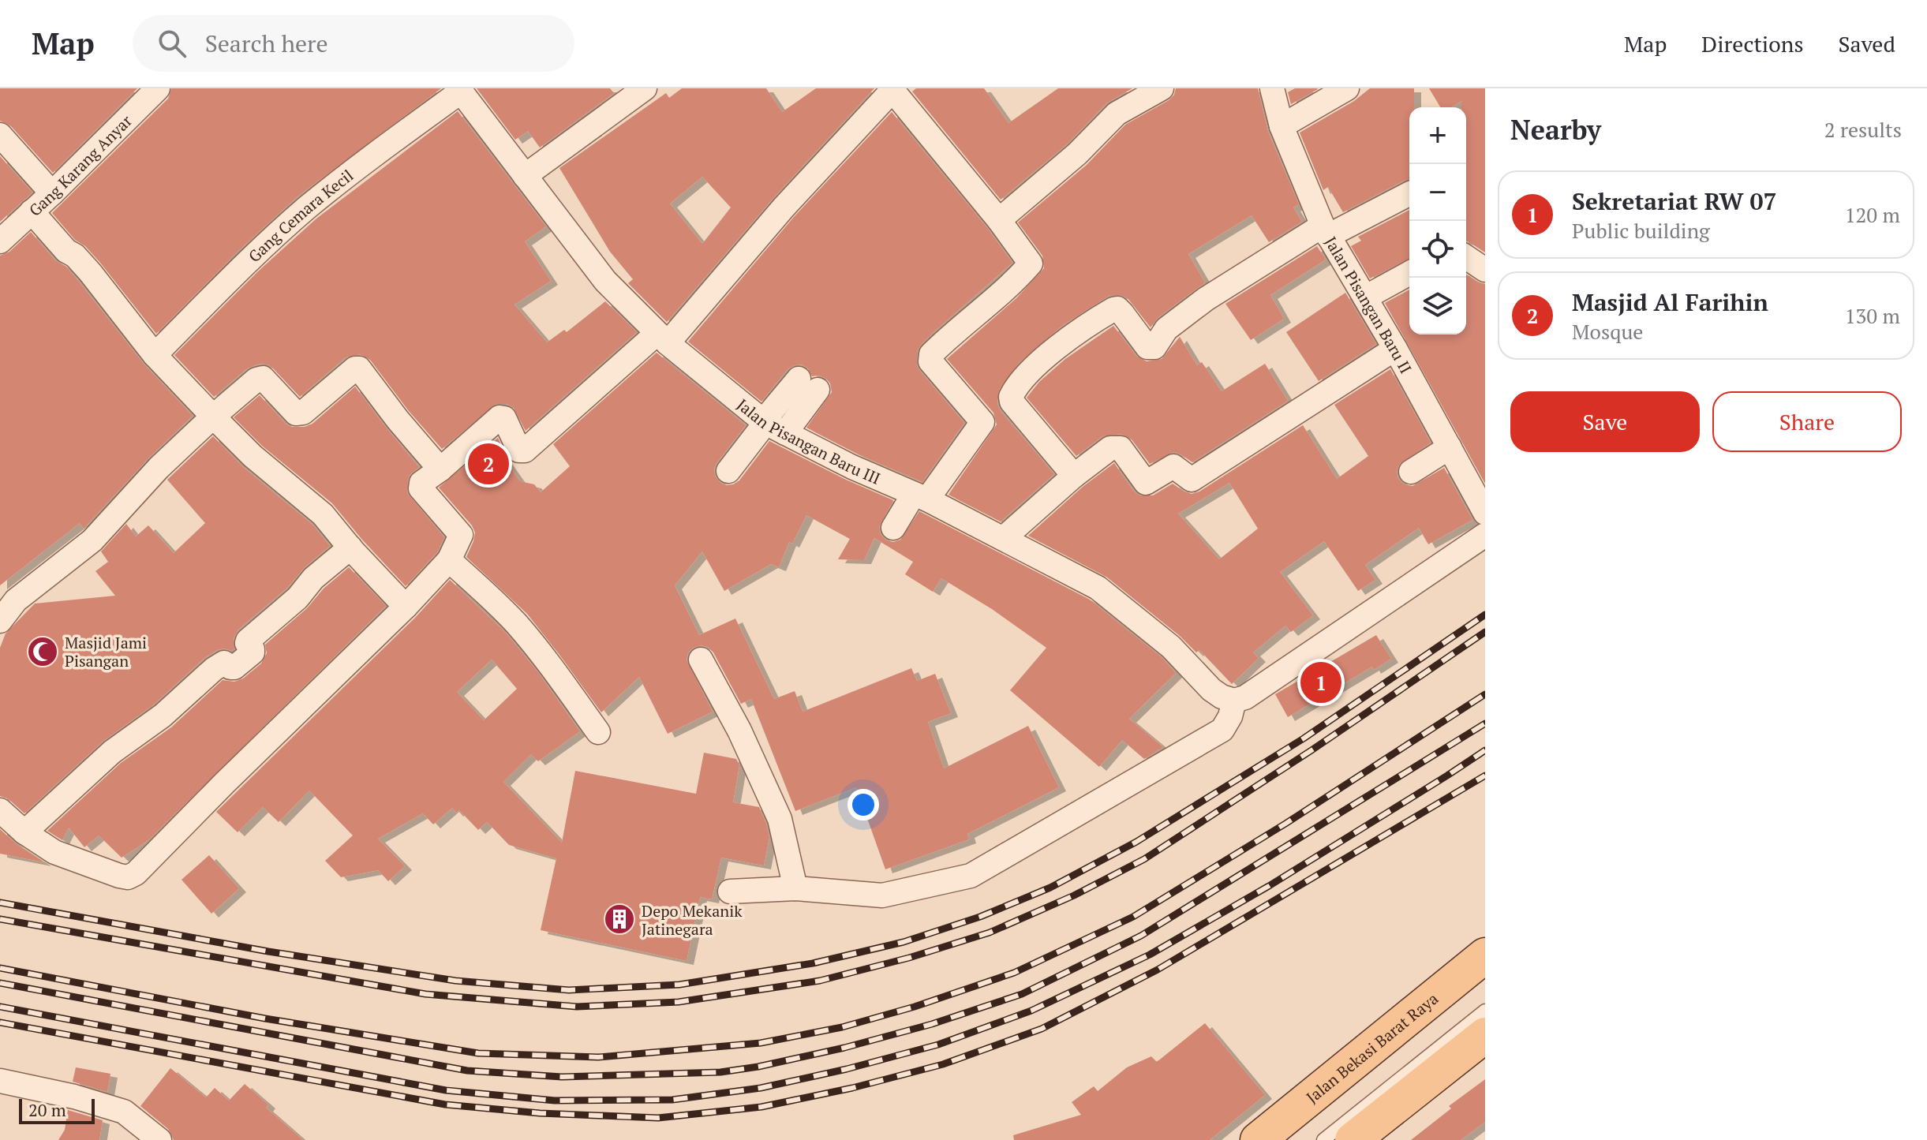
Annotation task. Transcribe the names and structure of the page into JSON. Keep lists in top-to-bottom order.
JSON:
{
  "streets": {
    "main road": ["Jalan Bekasi Barat Raya"],
    "street": [
      "Gang Karang Anyar",
      "Gang Cemara Kecil",
      "Jalan Pisangan Baru II",
      "Jalan Pisangan Baru III"
    ]
  },
  "crossings": [
    ["Gang Cemara Kecil", "Jalan Pisangan Baru III"]
  ],
  "places": {
    "mosque": ["Masjid Jami Pisangan"],
    "building": ["Depo Mekanik Jatinegara"]
  },
  "scale_bar": "20 m",
  "page": {
    "header": "Map",
    "search": "Search here",
    "nav": ["Map", "Directions", "Saved"],
    "heading": ["Nearby", "2 results"],
    "map_buttons": ["+", "−"],
    "list": [
      {
        "mark": "1",
        "name": "Sekretariat RW 07",
        "note": "Public building",
        "value": "120 m"
      },
      {
        "mark": "2",
        "name": "Masjid Al Farihin",
        "note": "Mosque",
        "value": "130 m"
      }
    ],
    "buttons": ["Save", "Share"],
    "pins": ["2", "1"],
    "scale": "20 m"
  }
}
